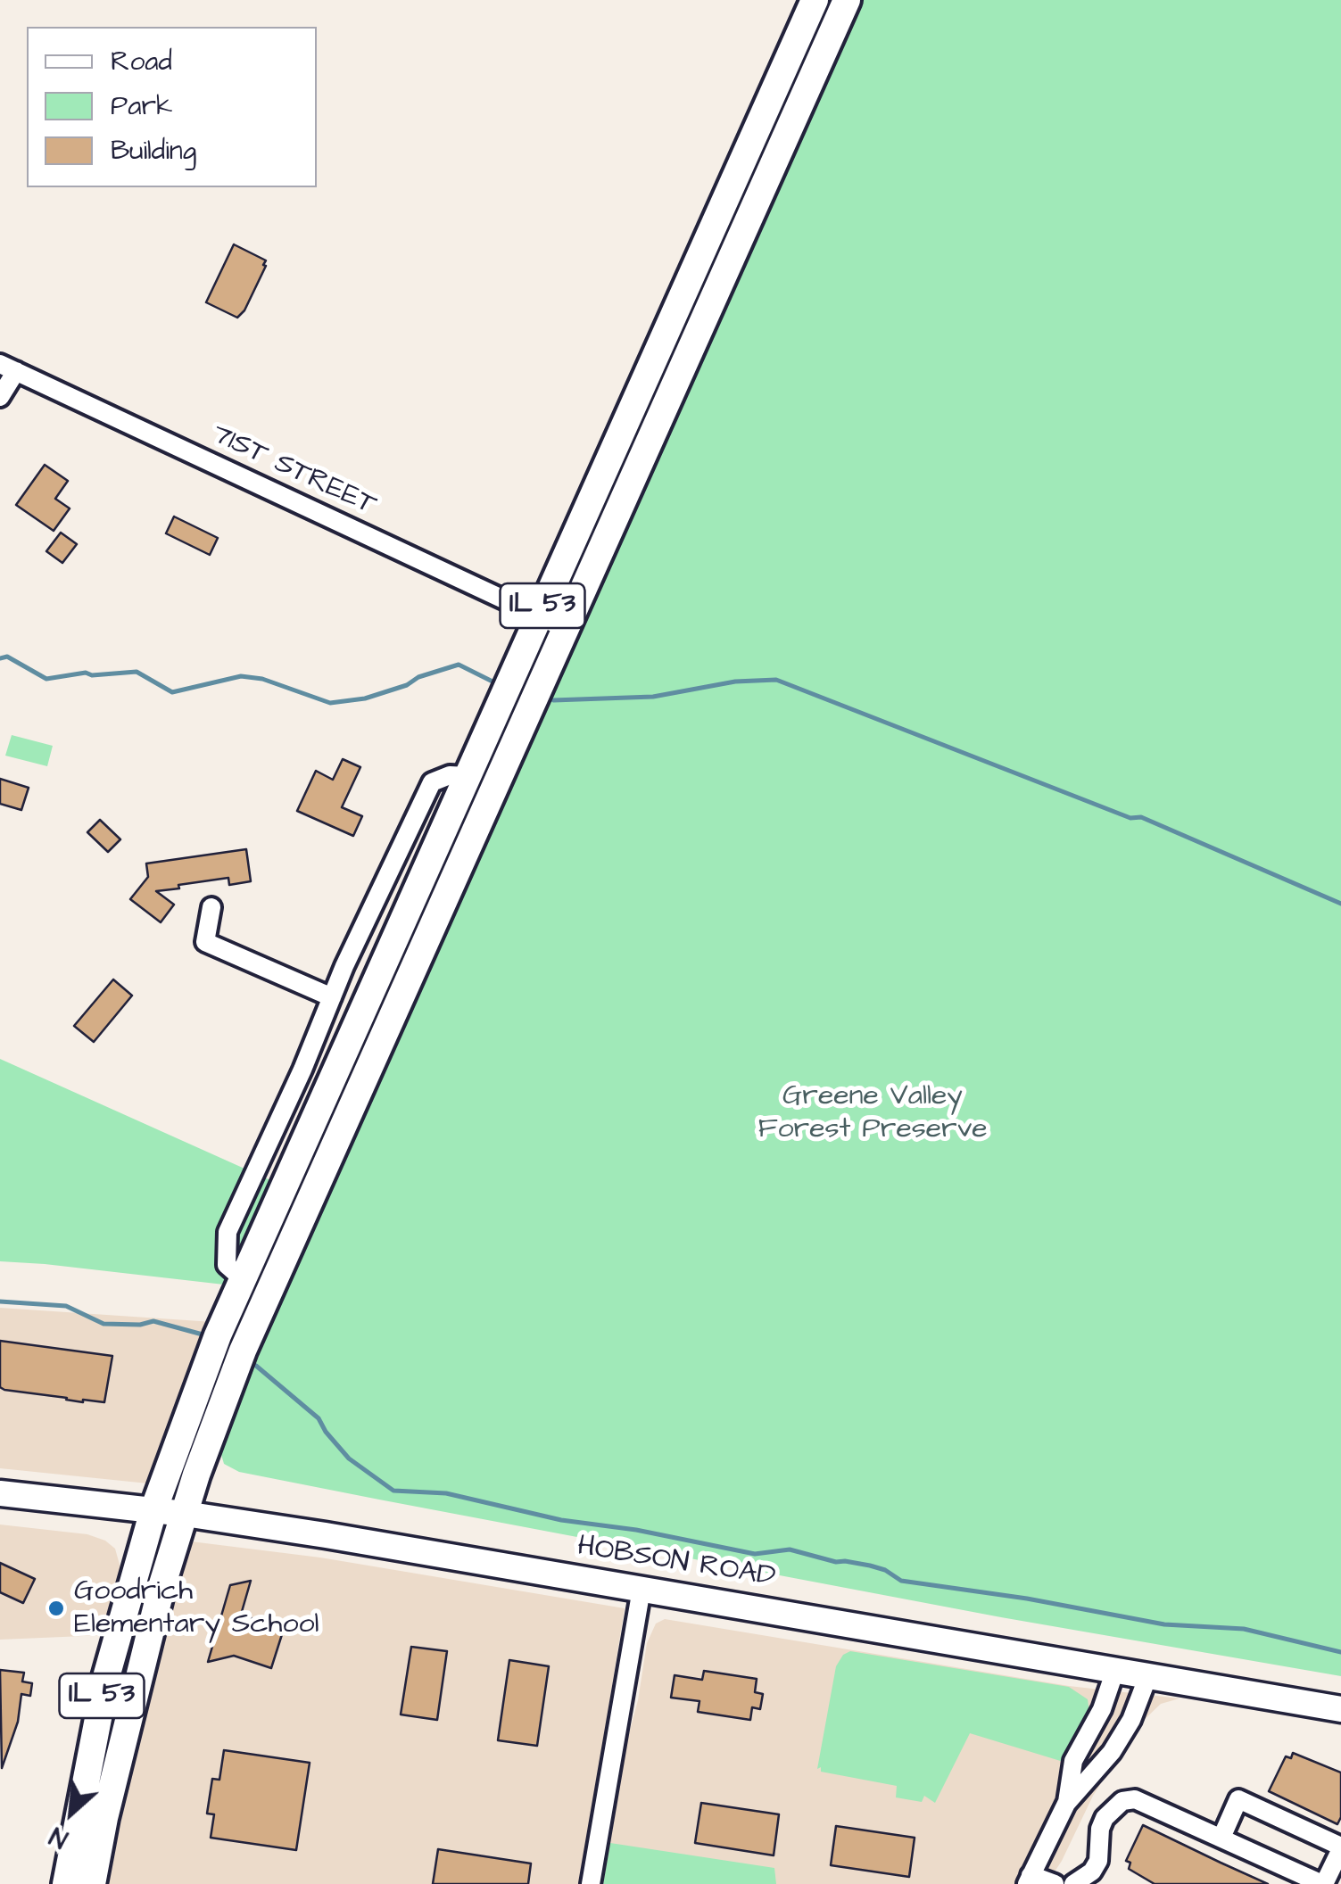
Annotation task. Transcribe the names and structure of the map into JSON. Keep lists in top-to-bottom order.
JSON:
{
  "streets": {
    "main road": ["IL 53", "HOBSON ROAD"],
    "street": ["71ST STREET"]
  },
  "crossings": [
    ["71ST STREET", "IL 53"],
    ["IL 53", "HOBSON ROAD"]
  ],
  "parks": ["Greene Valley Forest Preserve"],
  "places": ["Goodrich Elementary School"],
  "legend": ["Road", "Park", "Building"],
  "north": "bottom left"
}
